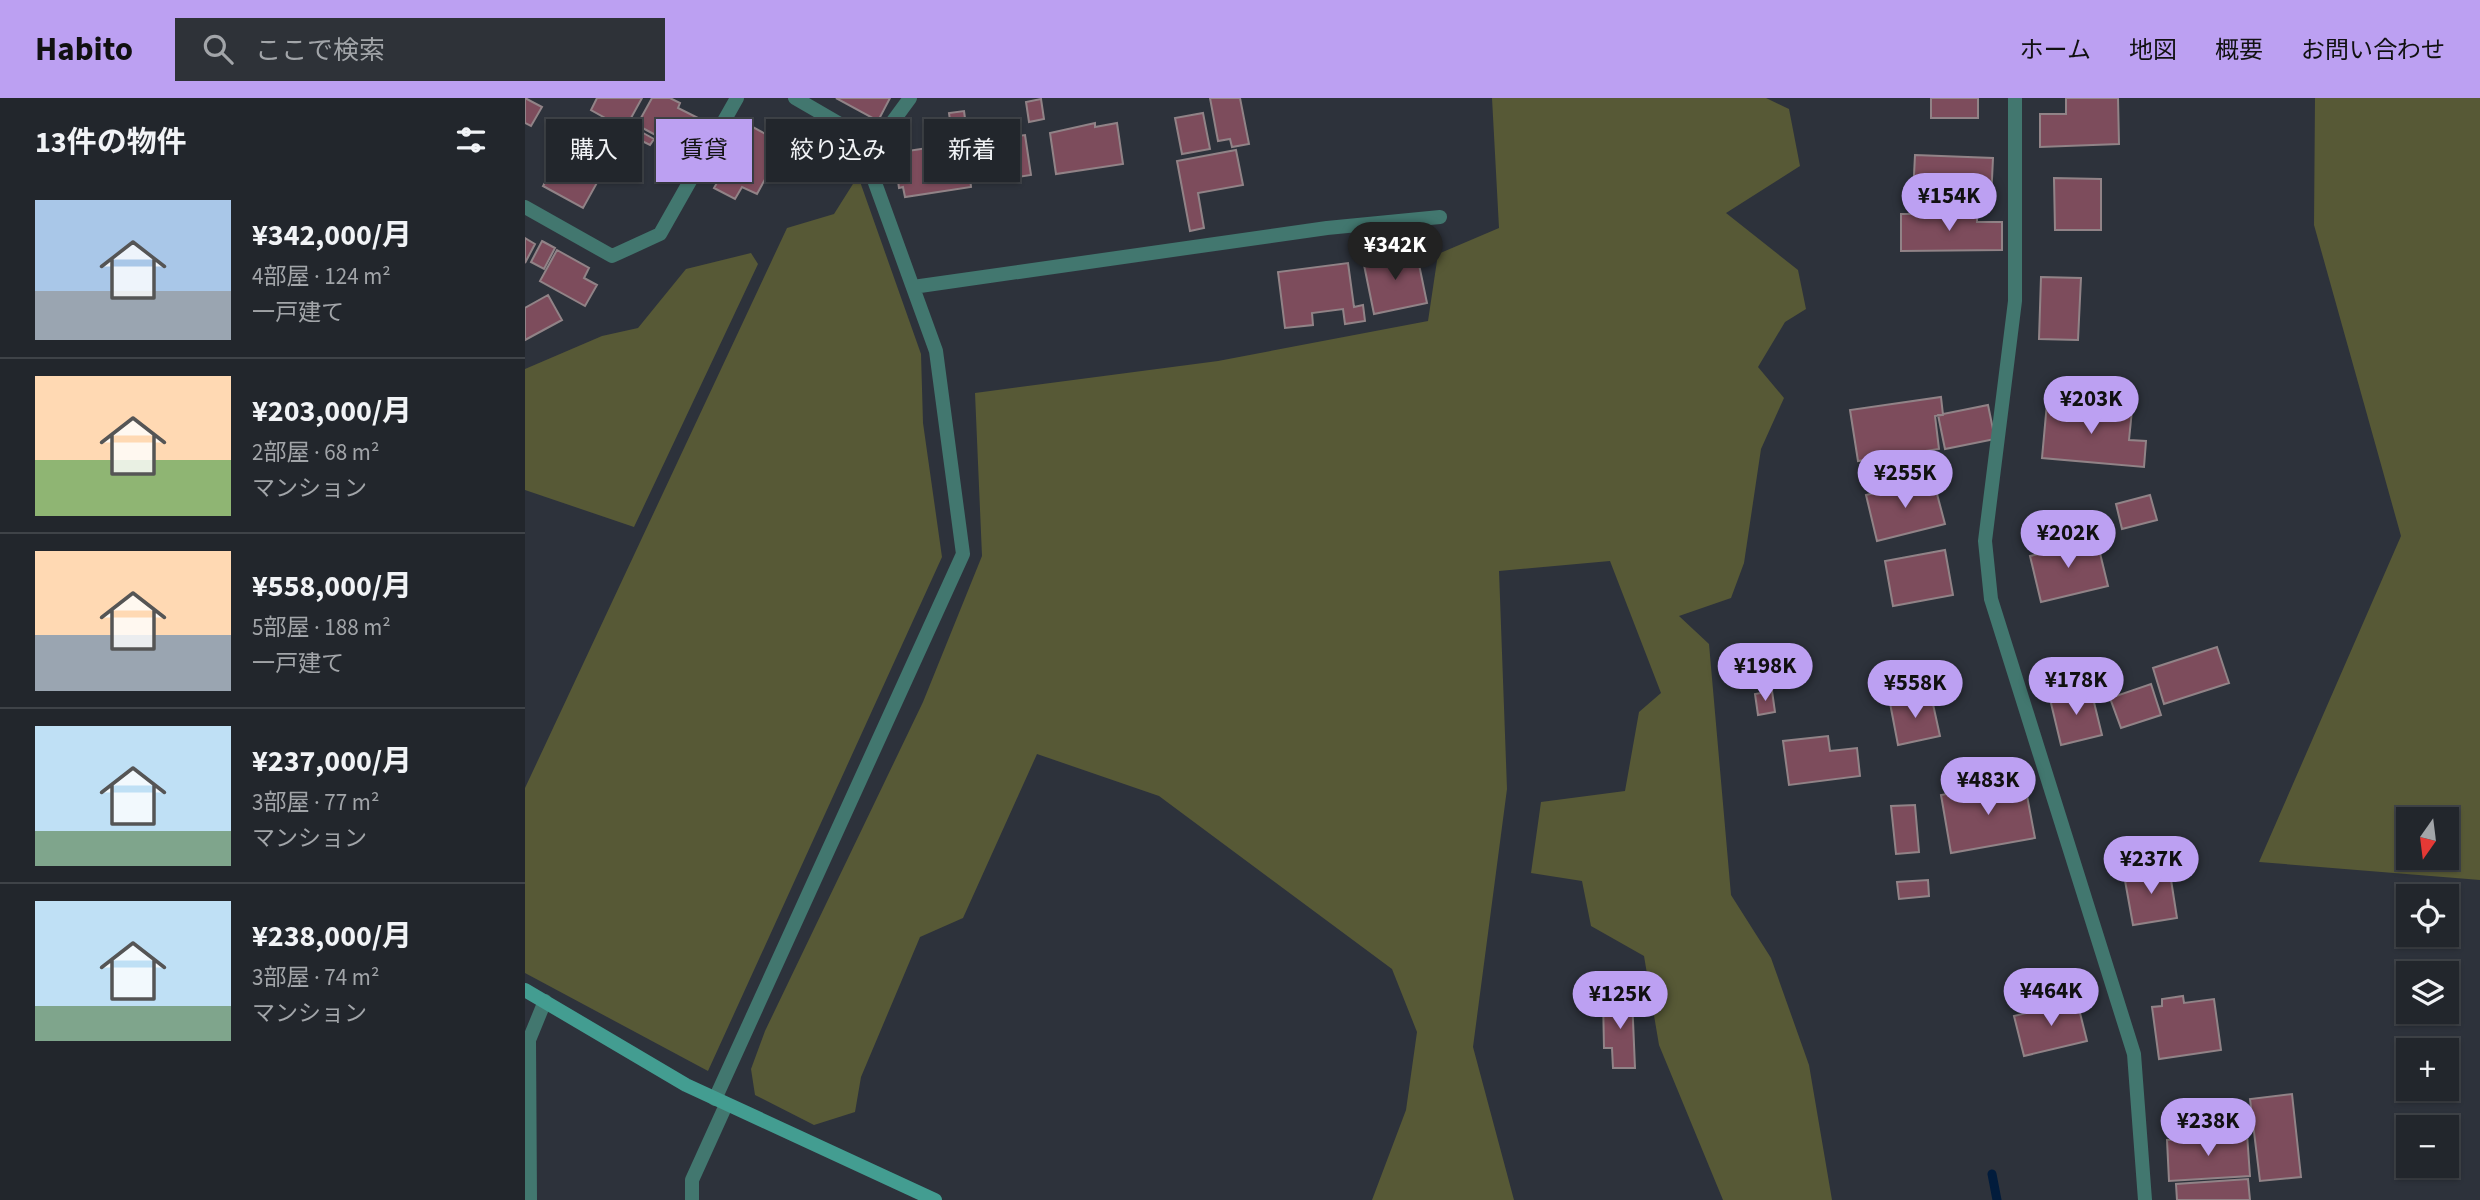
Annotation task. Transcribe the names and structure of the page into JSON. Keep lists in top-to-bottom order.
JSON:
{
  "north": "bottom",
  "page": {
    "header": "Habito",
    "search": "ここで検索",
    "nav": [
      "ホーム",
      "地図",
      "概要",
      "お問い合わせ"
    ],
    "heading": "13件の物件",
    "chip": [
      "購入",
      "賃貸",
      "絞り込み",
      "新着"
    ],
    "price": [
      "¥154K",
      "¥342K",
      "¥203K",
      "¥255K",
      "¥202K",
      "¥198K",
      "¥178K",
      "¥558K",
      "¥483K",
      "¥237K",
      "¥464K",
      "¥125K",
      "¥238K"
    ],
    "list": [
      {
        "name": "¥342,000/月",
        "note": "4部屋 · 124 m² · 一戸建て"
      },
      {
        "name": "¥203,000/月",
        "note": "2部屋 · 68 m² · マンション"
      },
      {
        "name": "¥558,000/月",
        "note": "5部屋 · 188 m² · 一戸建て"
      },
      {
        "name": "¥237,000/月",
        "note": "3部屋 · 77 m² · マンション"
      },
      {
        "name": "¥238,000/月",
        "note": "3部屋 · 74 m² · マンション"
      }
    ],
    "map_buttons": ["+", "−"]
  }
}
